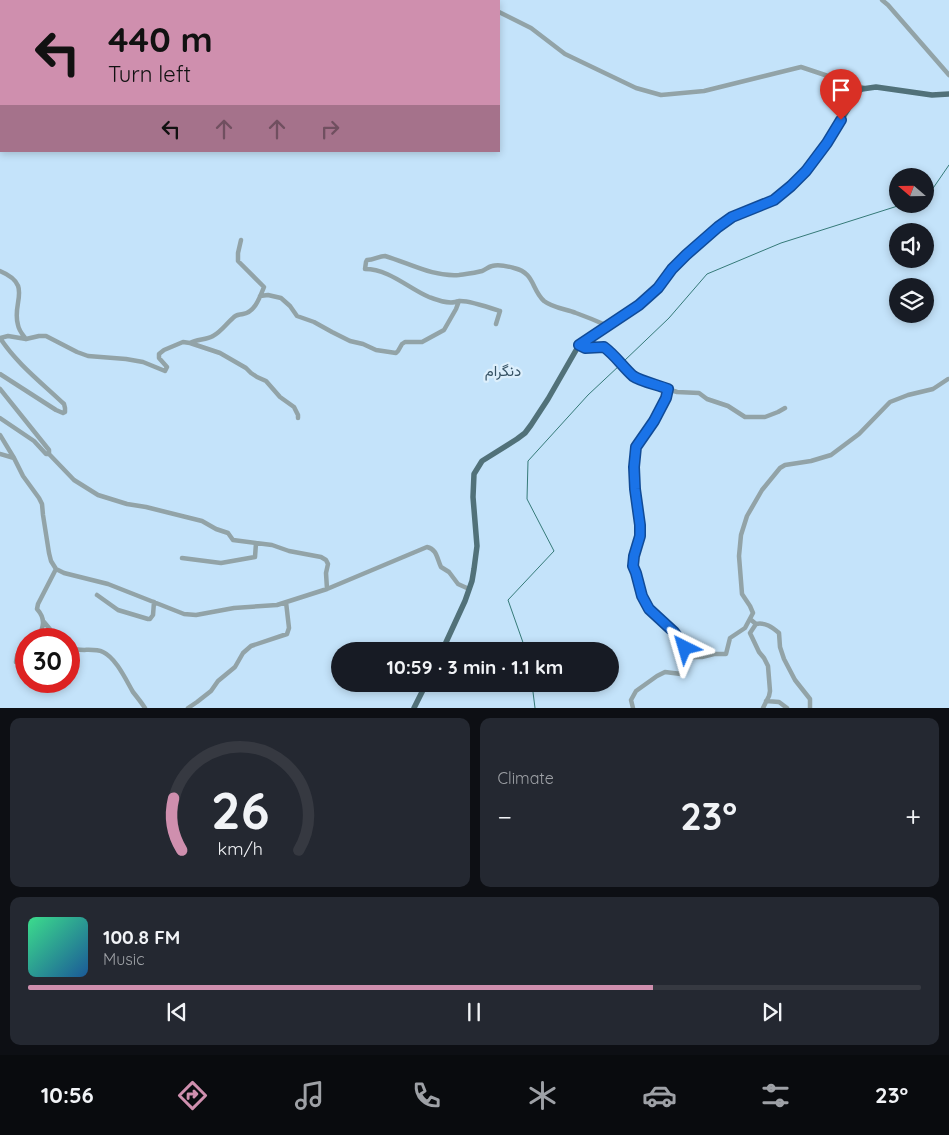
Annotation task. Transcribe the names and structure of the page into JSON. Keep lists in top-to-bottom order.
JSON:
{
  "districts": ["دنگرام"],
  "north": "left",
  "page": {
    "turn": ["440 m", "Turn left"],
    "limit": "30",
    "trip": "10:59 · 3 min · 1.1 km",
    "tile": "Climate",
    "heat": ["−", "23°", "+"],
    "song": ["100.8 FM", "Music"],
    "tabs": ["10:56", "23°"],
    "gauge": ["26", "km/h"]
  }
}
